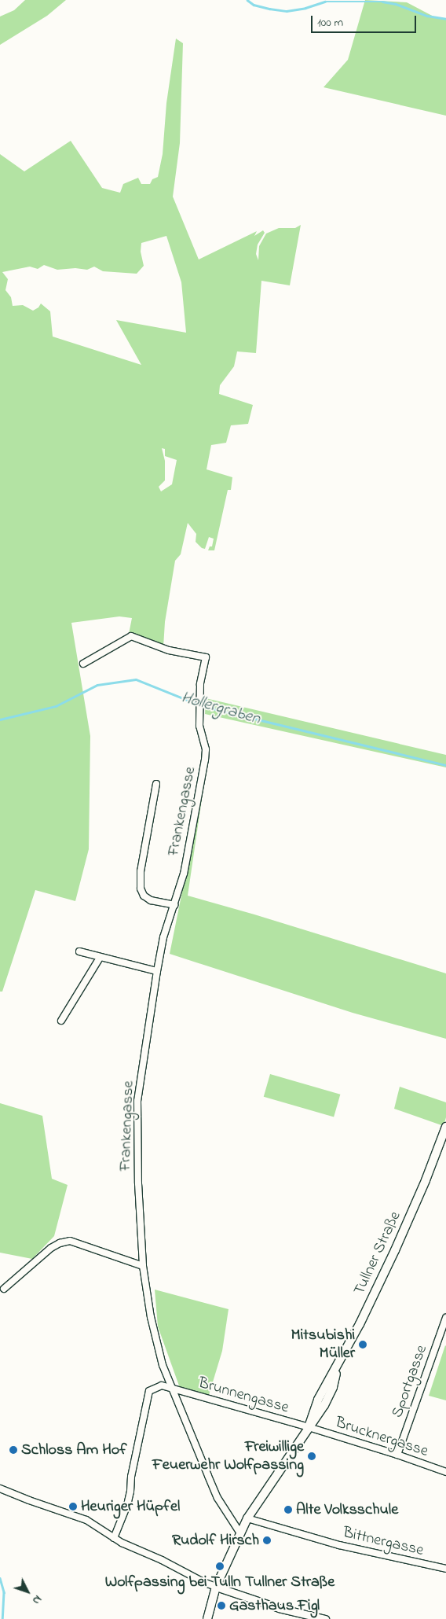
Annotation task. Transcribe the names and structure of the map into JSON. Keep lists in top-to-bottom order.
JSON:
{
  "streets": {
    "main road": ["Tullner Straße"],
    "street": [
      "Frankengasse",
      "Sportgasse",
      "Brunnengasse",
      "Brucknergasse",
      "Bittnergasse"
    ]
  },
  "crossings": [
    ["Frankengasse", "Tullner Straße"],
    ["Frankengasse", "Brunnengasse"],
    ["Tullner Straße", "Brunnengasse"],
    ["Tullner Straße", "Brucknergasse"],
    ["Tullner Straße", "Bittnergasse"],
    ["Sportgasse", "Brucknergasse"],
    ["Brunnengasse", "Brucknergasse"]
  ],
  "water": ["Hollergraben"],
  "places": [
    "Mitsubishi Müller",
    "Schloss Am Hof",
    "Freiwillige Feuerwehr Wolfpassing",
    "Heuriger Hüpfel",
    "Alte Volksschule",
    "Rudolf Hirsch",
    "Wolfpassing bei Tulln Tullner Straße",
    "Gasthaus Figl"
  ],
  "scale_bar": "100 m",
  "north": "bottom right"
}
